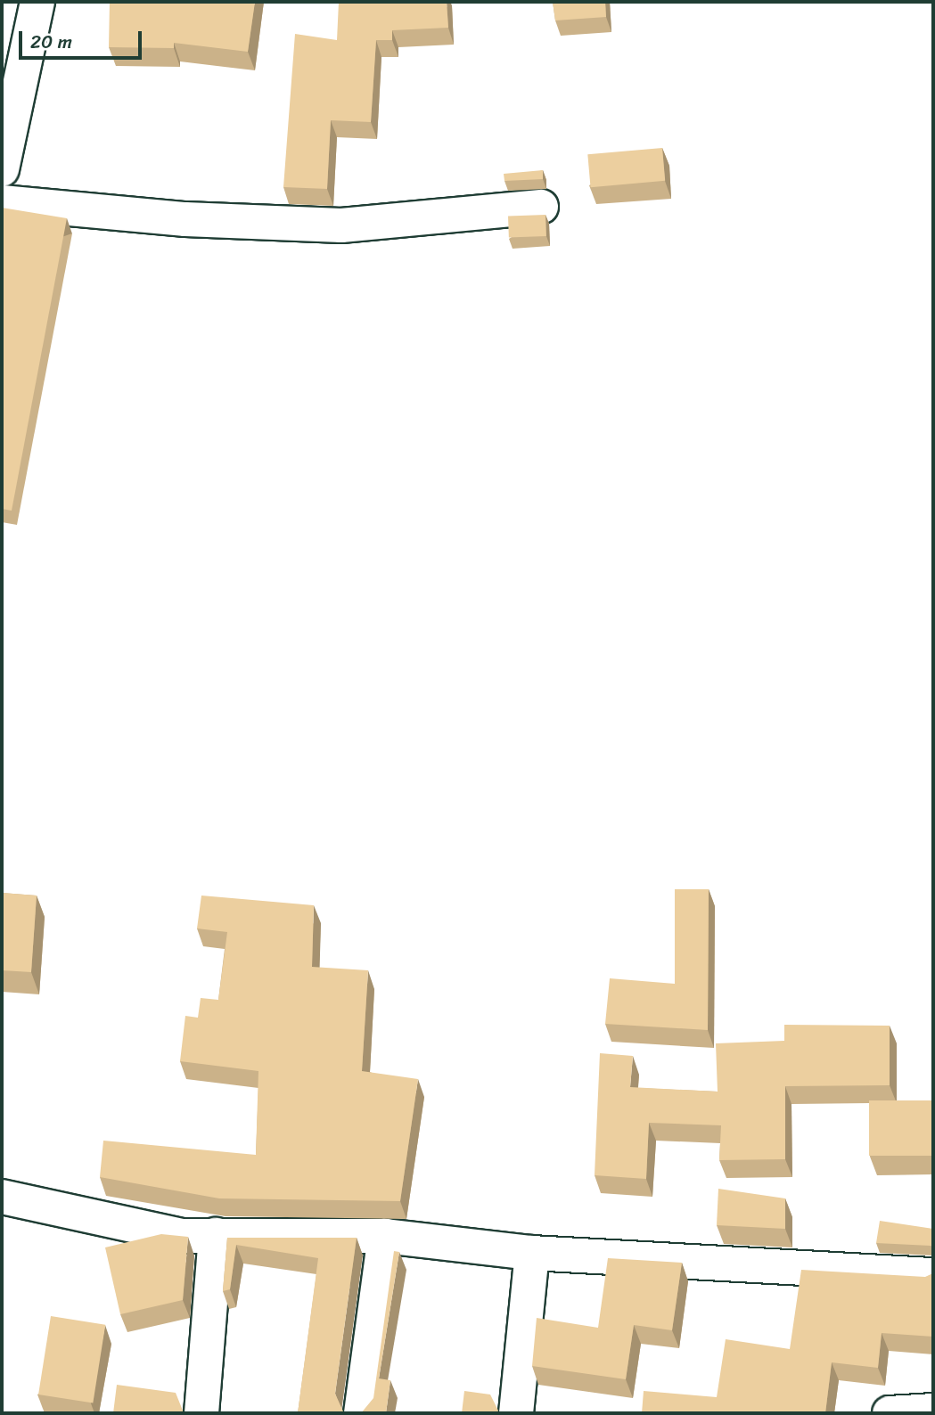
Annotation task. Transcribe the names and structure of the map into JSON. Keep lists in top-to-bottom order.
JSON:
{
  "scale_bar": "20 m"
}
